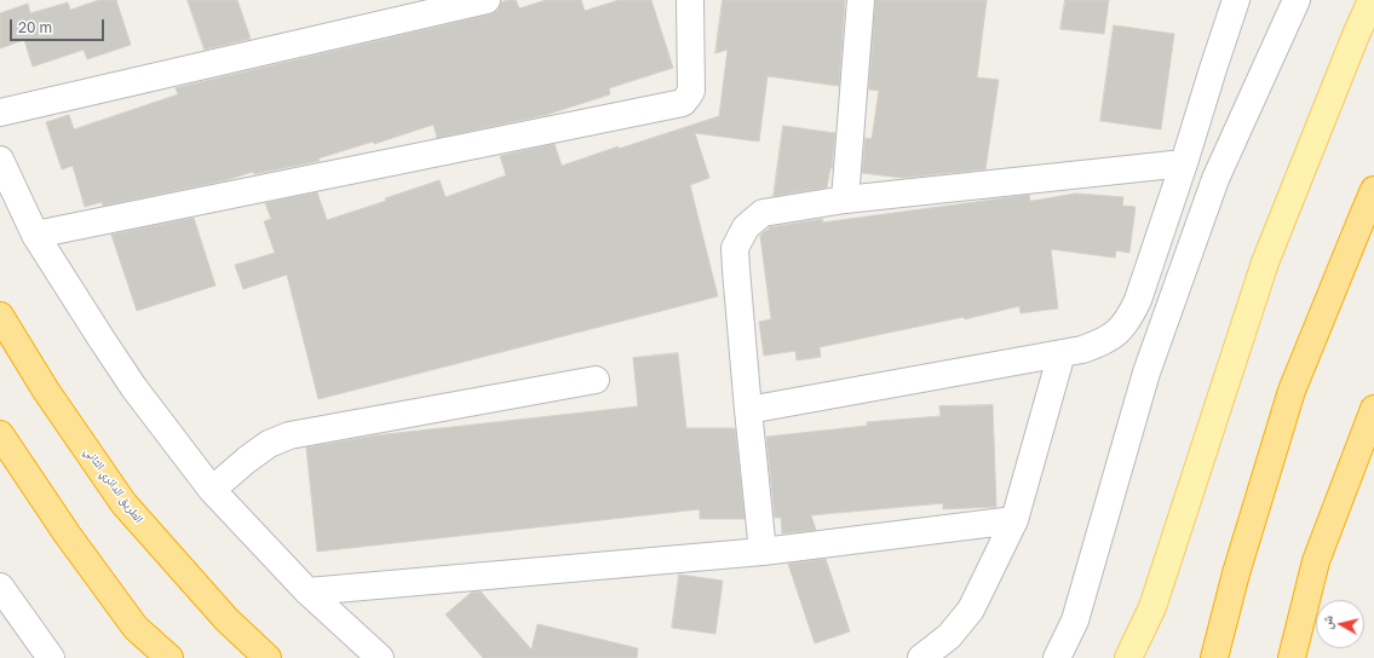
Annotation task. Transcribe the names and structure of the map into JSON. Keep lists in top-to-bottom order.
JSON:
{
  "streets": {
    "highway": ["الطريق الدائري الثاني"]
  },
  "scale_bar": "20 m",
  "north": "left"
}
